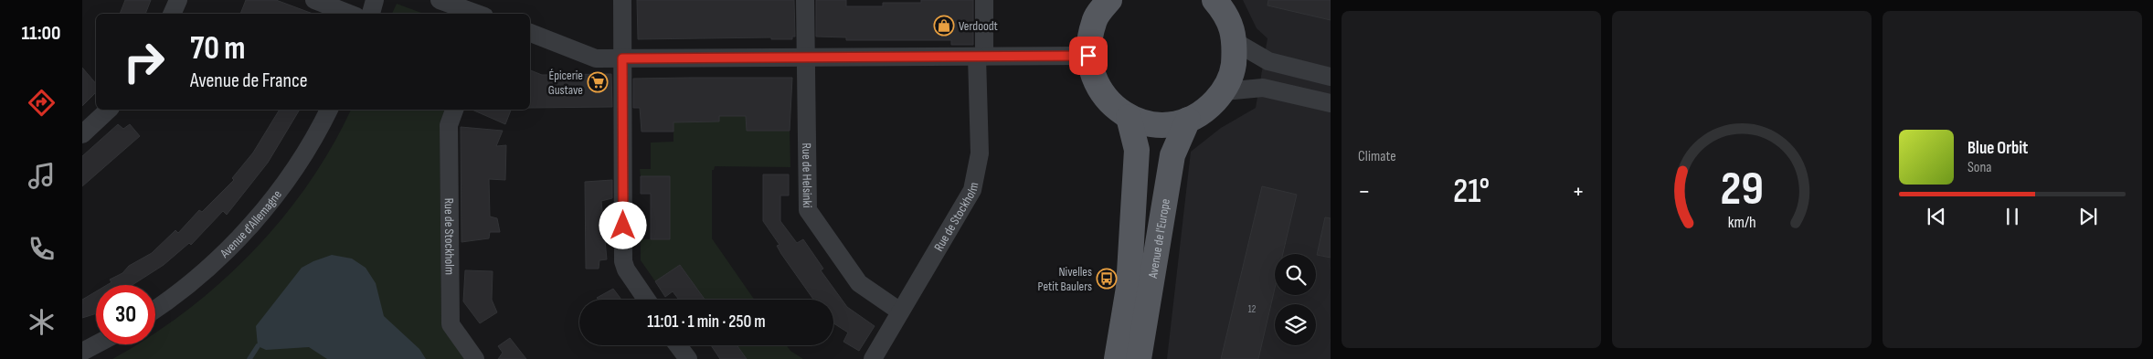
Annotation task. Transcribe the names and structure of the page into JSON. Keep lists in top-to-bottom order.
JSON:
{
  "streets": {
    "main road": ["Avenue de l'Europe"],
    "street": ["Rue de Helsinki", "Rue de Stockholm", "Avenue d'Allemagne"]
  },
  "crossings": [
    ["Rue de Helsinki", "Rue de Stockholm"]
  ],
  "places": {
    "shop": ["Verdoodt"],
    "supermarket": ["Épicerie Gustave"],
    "bus stop": ["Nivelles Petit Baulers"]
  },
  "house_numbers": ["12"],
  "page": {
    "tabs": "11:00",
    "tile": "Climate",
    "turn": ["70 m", "Avenue de France"],
    "song": ["Blue Orbit", "Sona"],
    "heat": ["−", "21°", "+"],
    "limit": "30",
    "trip": "11:01 · 1 min · 250 m",
    "gauge": ["29", "km/h"]
  }
}
